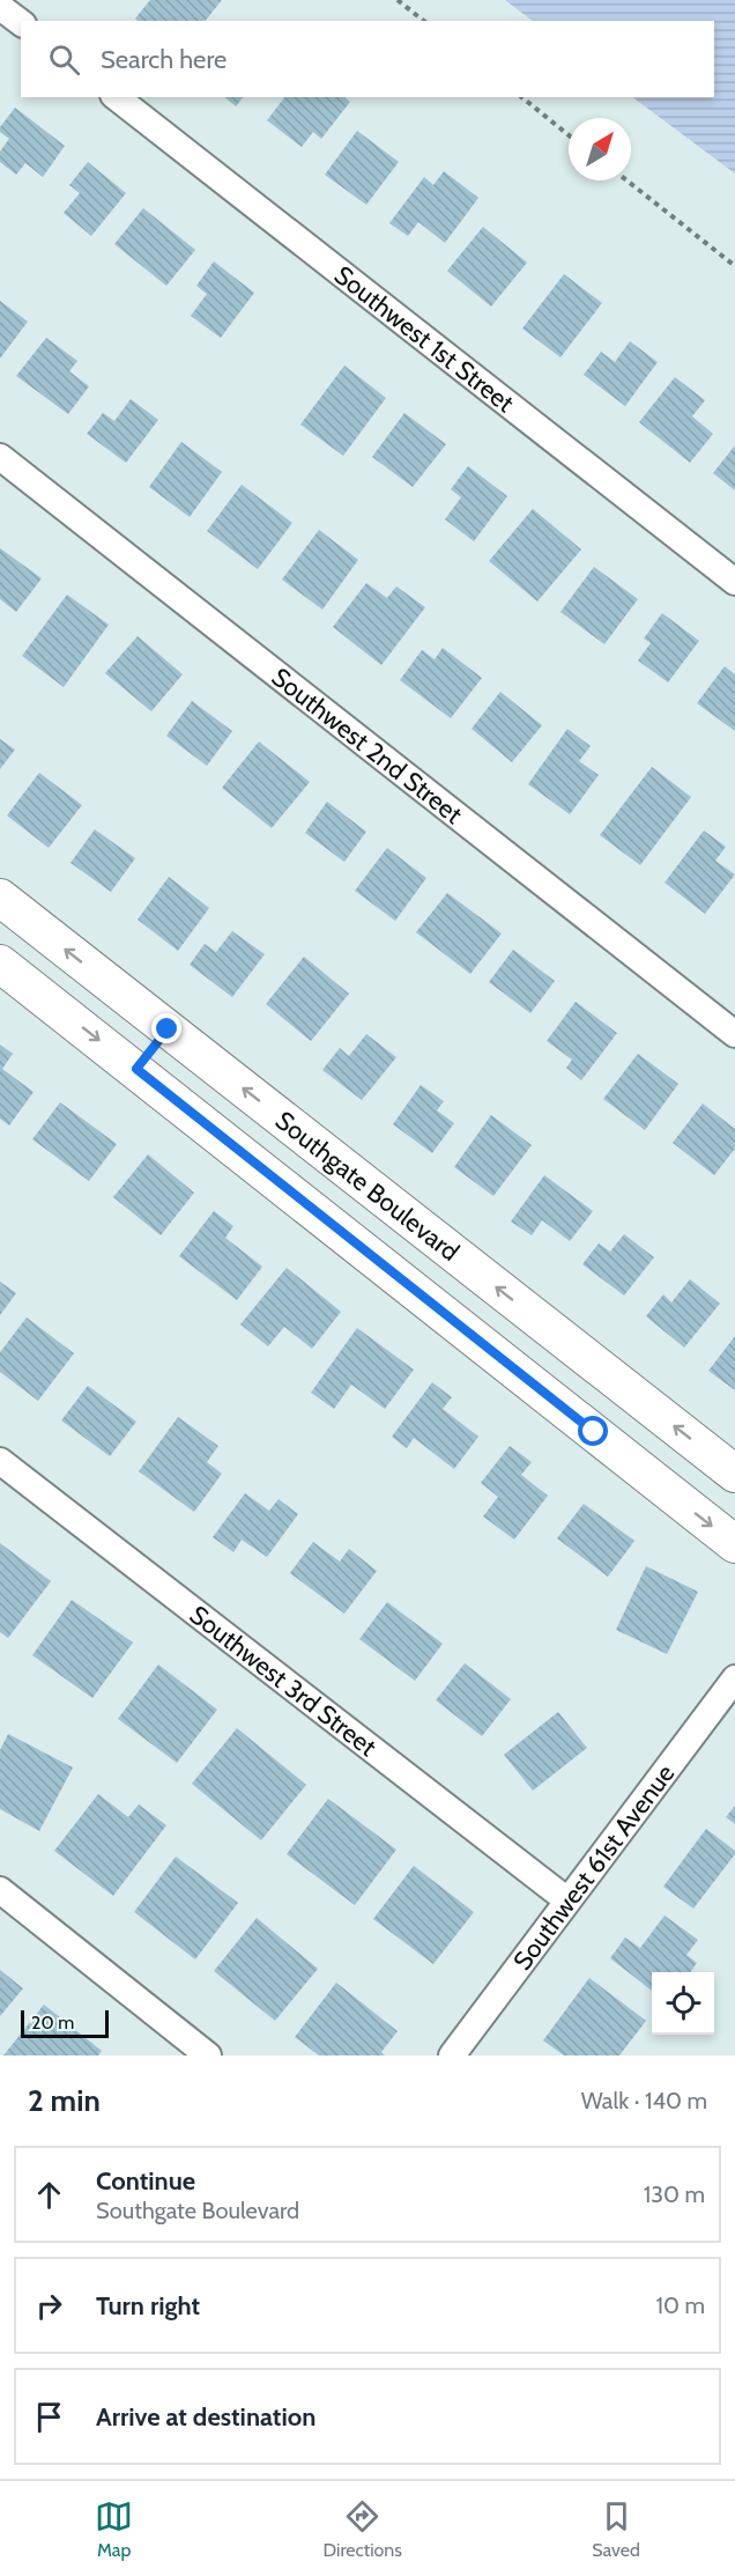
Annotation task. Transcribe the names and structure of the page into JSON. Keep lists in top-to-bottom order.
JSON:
{
  "streets": {
    "main road": ["Southgate Boulevard"],
    "street": [
      "Southwest 1st Street",
      "Southwest 2nd Street",
      "Southwest 3rd Street",
      "Southwest 61st Avenue"
    ]
  },
  "crossings": [
    ["Southwest 3rd Street", "Southwest 61st Avenue"]
  ],
  "scale_bar": "20 m",
  "north": "top right",
  "page": {
    "search": "Search here",
    "scale": "20 m",
    "heading": ["2 min", "Walk · 140 m"],
    "list": [
      ["Continue", "Southgate Boulevard", "130 m"],
      ["Turn right", "10 m"],
      "Arrive at destination"
    ],
    "nav": ["Map", "Directions", "Saved"]
  }
}
